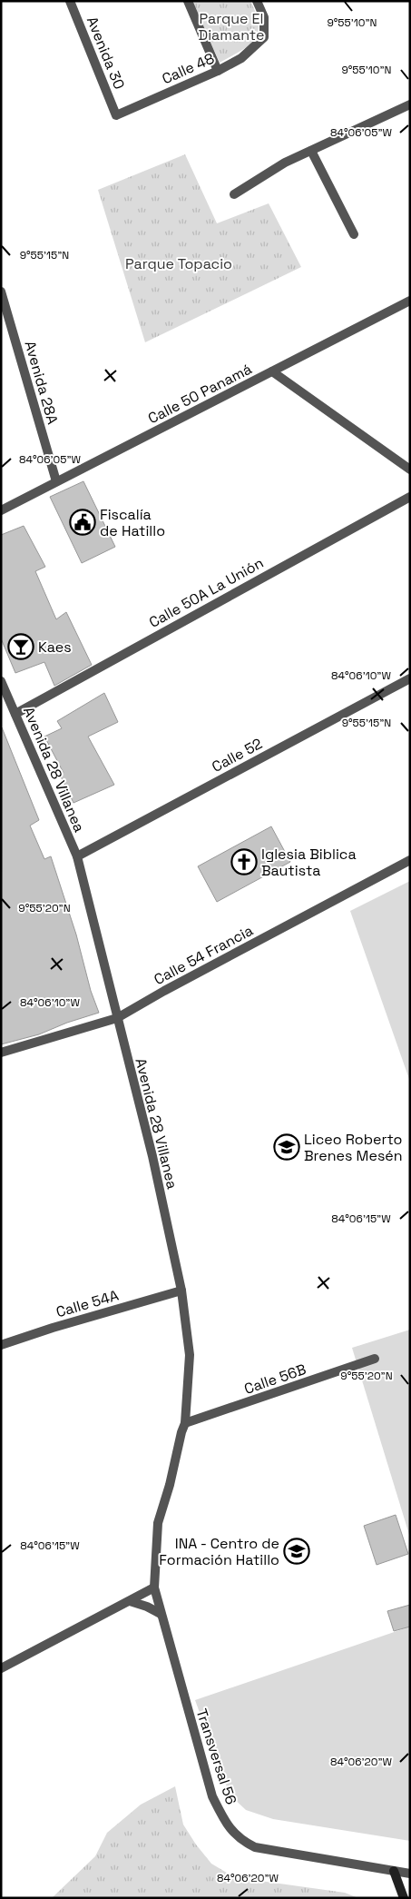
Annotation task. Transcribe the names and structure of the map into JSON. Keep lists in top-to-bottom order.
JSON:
{
  "streets": {
    "street": [
      "Avenida 30",
      "Calle 48",
      "Avenida 28A",
      "Calle 50 Panamá",
      "Calle 50A La Unión",
      "Calle 52",
      "Avenida 28 Villanea",
      "Calle 54 Francia",
      "Calle 54A",
      "Calle 56B",
      "Transversal 56"
    ]
  },
  "crossings": [
    ["Avenida 30", "Calle 48"],
    ["Avenida 28A", "Calle 50 Panamá"],
    ["Calle 50A La Unión", "Avenida 28 Villanea"],
    ["Calle 52", "Avenida 28 Villanea"],
    ["Avenida 28 Villanea", "Calle 54 Francia"],
    ["Avenida 28 Villanea", "Calle 54A"],
    ["Avenida 28 Villanea", "Calle 56B"],
    ["Avenida 28 Villanea", "Transversal 56"]
  ],
  "parks": ["Parque El Diamante", "Parque Topacio"],
  "places": {
    "public building": ["Fiscalía de Hatillo"],
    "bar": ["Kaes"],
    "church": ["Iglesia Biblica Bautista"],
    "school or university": ["Liceo Roberto Brenes Mesén", "INA - Centro de Formación Hatillo"]
  },
  "coordinates": [
    "9°55'10\"N",
    "84°06'05\"W",
    "9°55'15\"N",
    "84°06'10\"W",
    "9°55'20\"N",
    "84°06'15\"W",
    "84°06'20\"W"
  ]
}
